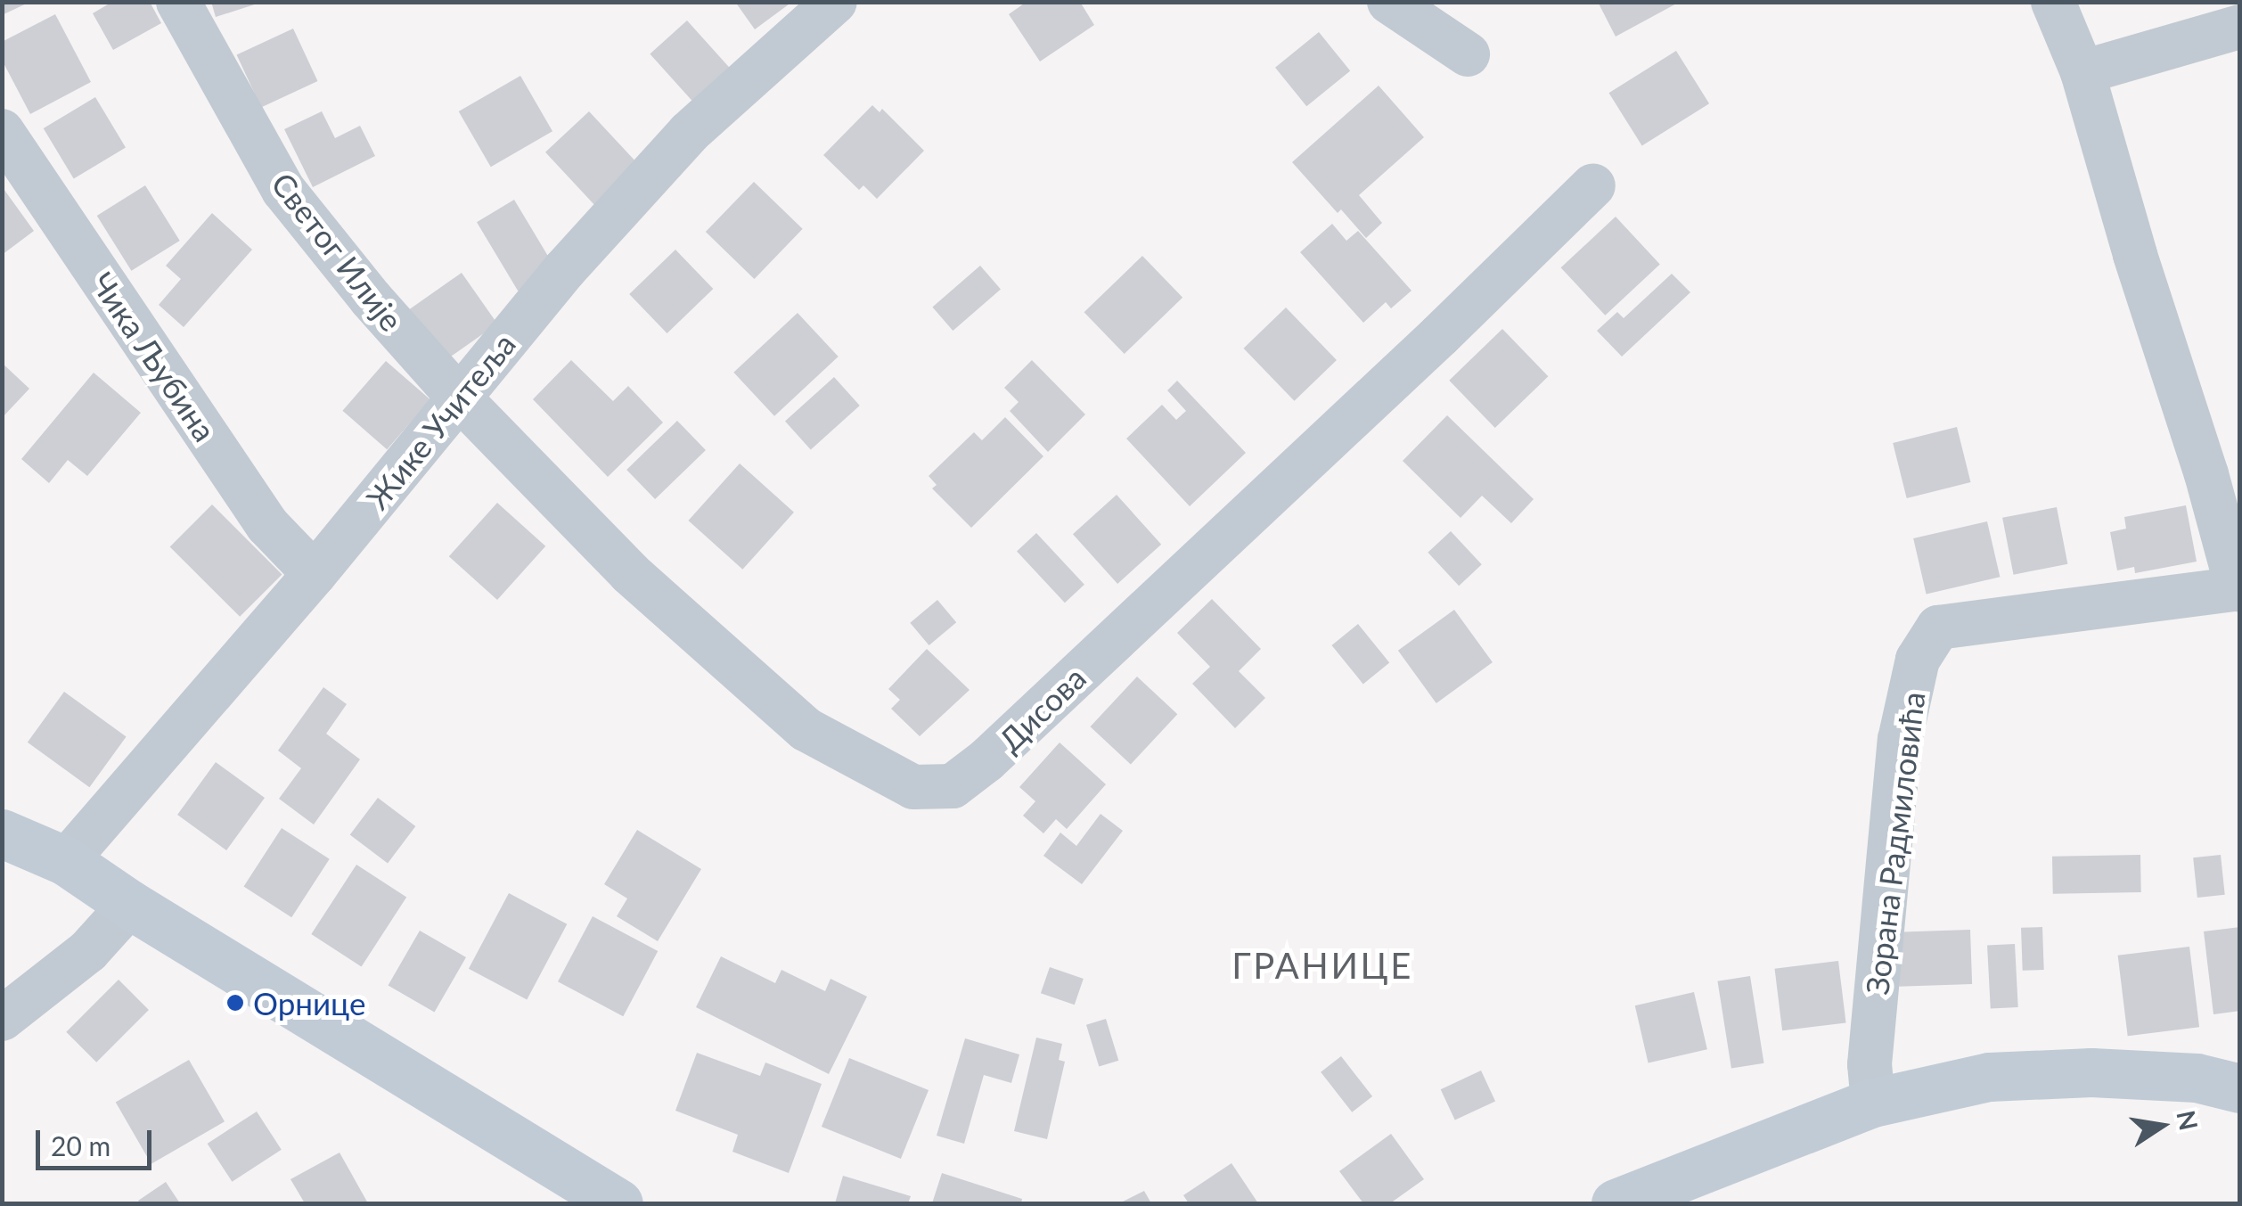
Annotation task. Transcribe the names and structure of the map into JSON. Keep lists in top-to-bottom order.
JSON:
{
  "streets": {
    "street": [
      "Светог Илије",
      "Чика Љубина",
      "Жике Учитеља",
      "Дисова",
      "Зорана Радмиловића"
    ]
  },
  "crossings": [
    ["Светог Илије", "Жике Учитеља"],
    ["Светог Илије", "Дисова"],
    ["Чика Љубина", "Жике Учитеља"],
    ["Жике Учитеља", "Дисова"]
  ],
  "districts": ["ГРАНИЦЕ"],
  "places": ["Орнице"],
  "scale_bar": "20 m",
  "north": "right"
}
